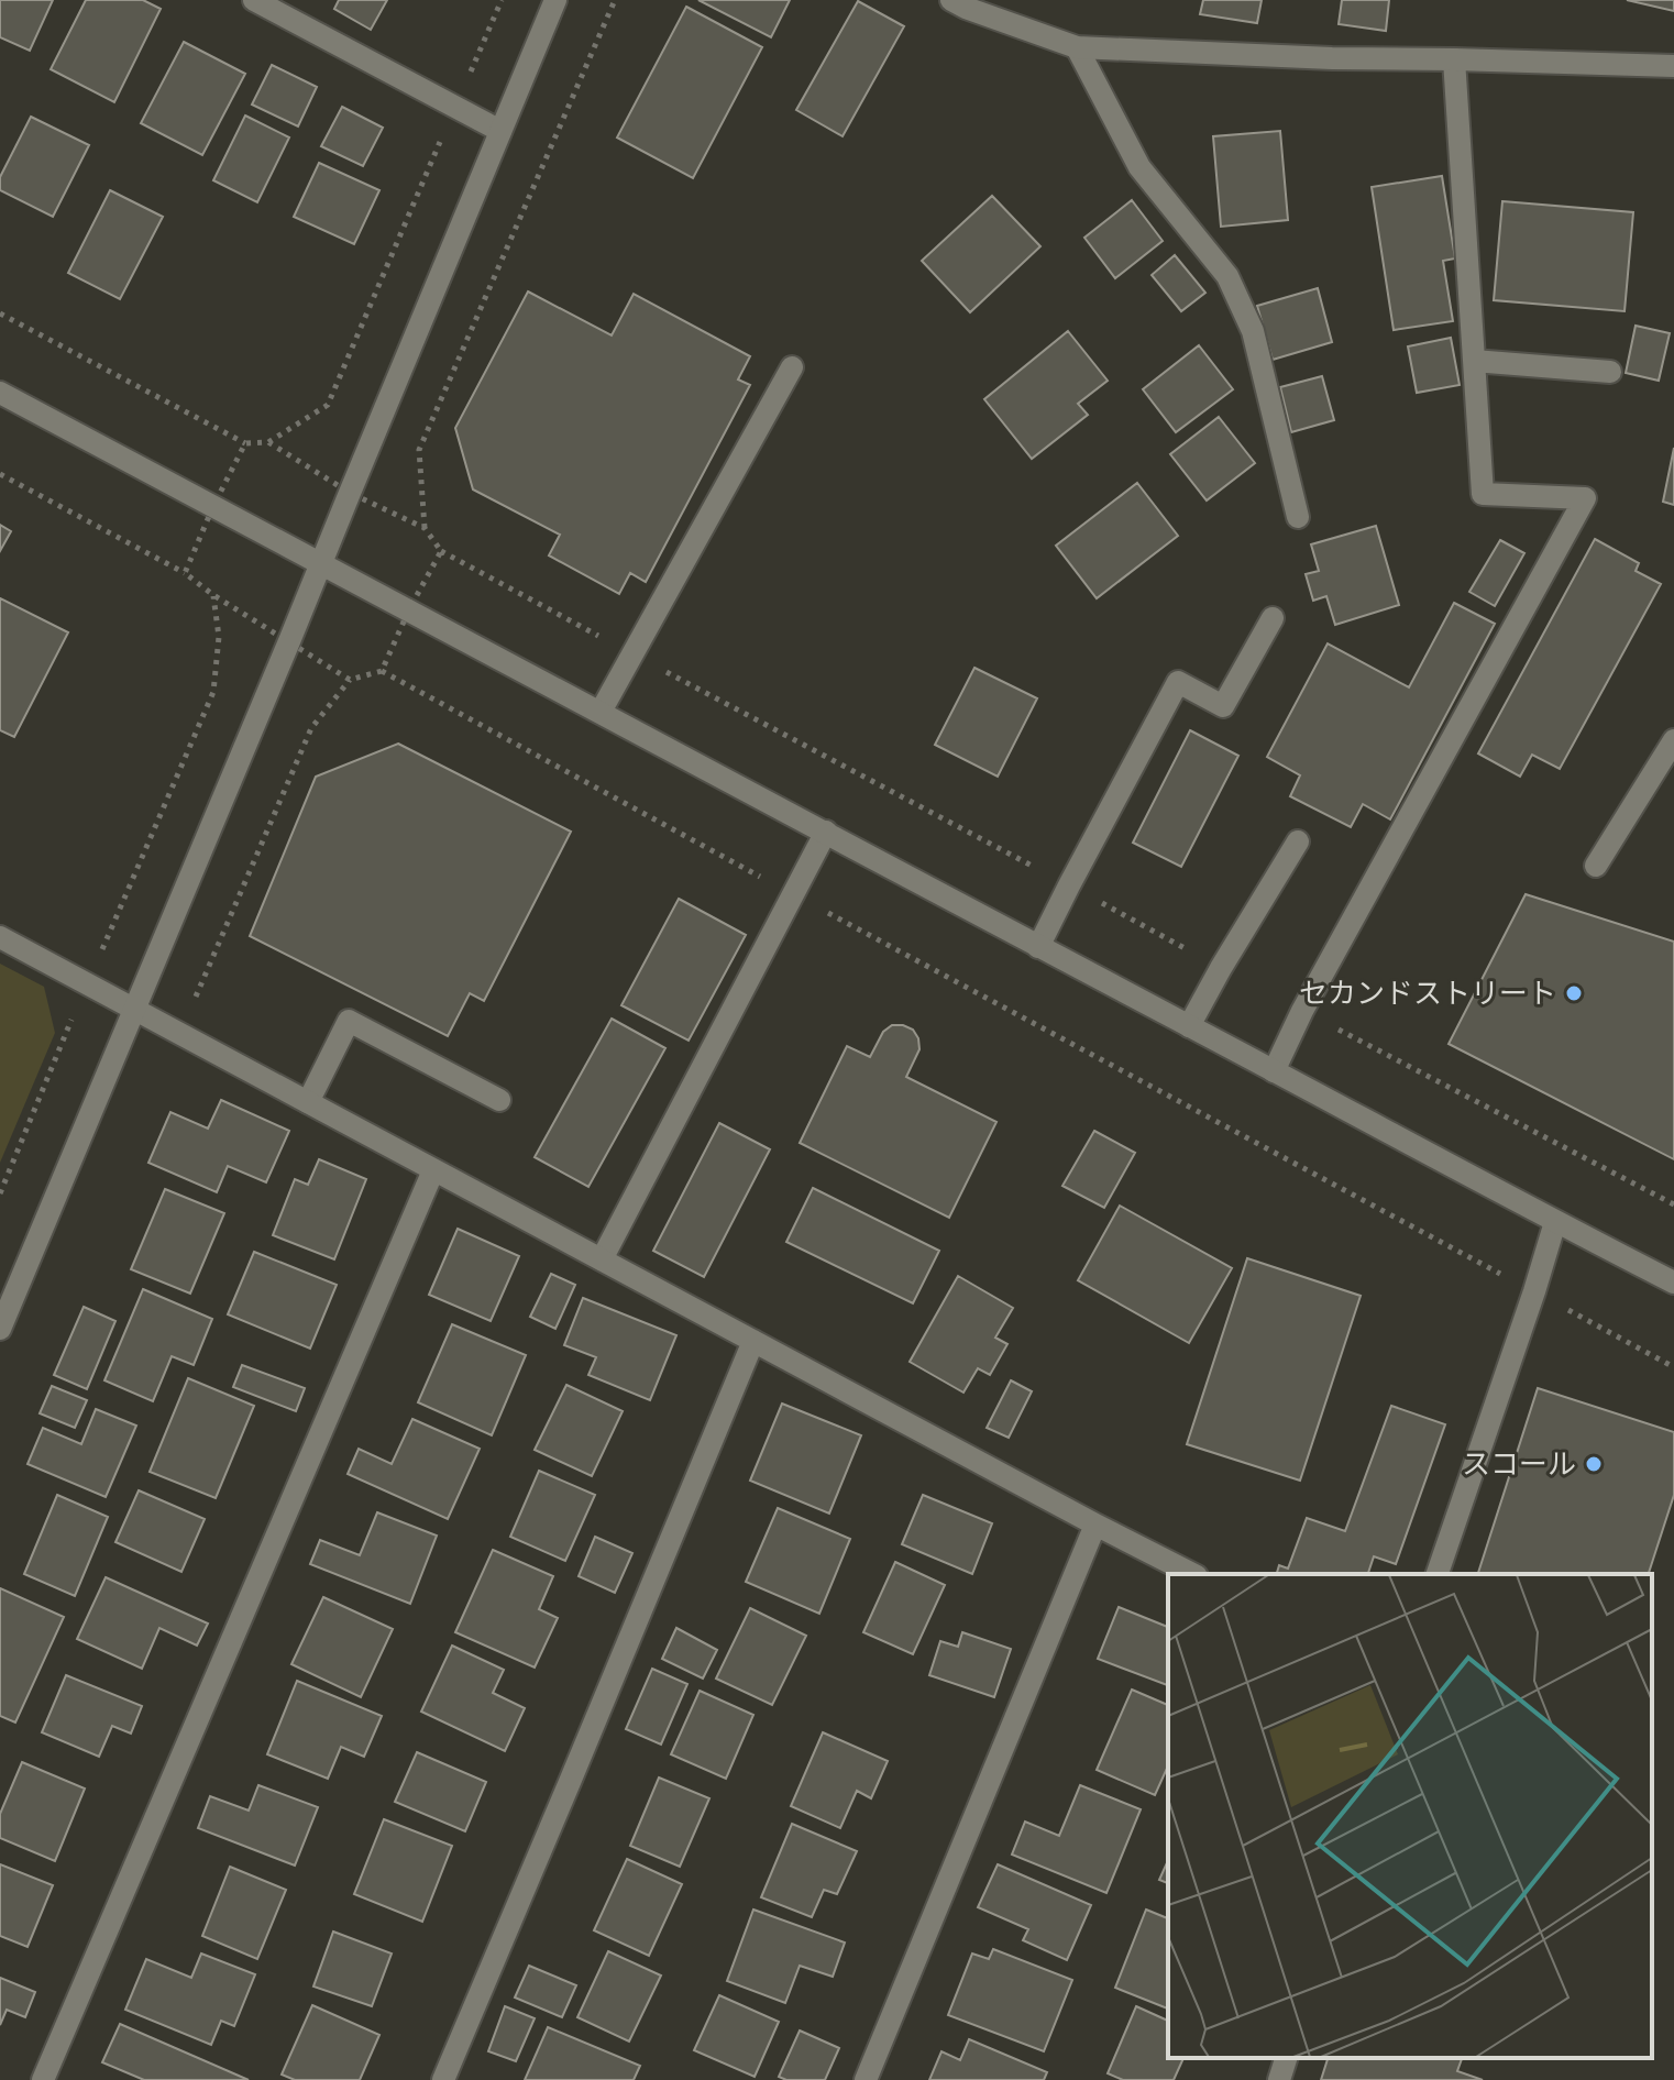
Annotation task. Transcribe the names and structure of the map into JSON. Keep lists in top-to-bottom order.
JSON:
{
  "places": ["セカンドストリート", "スコール"]
}
